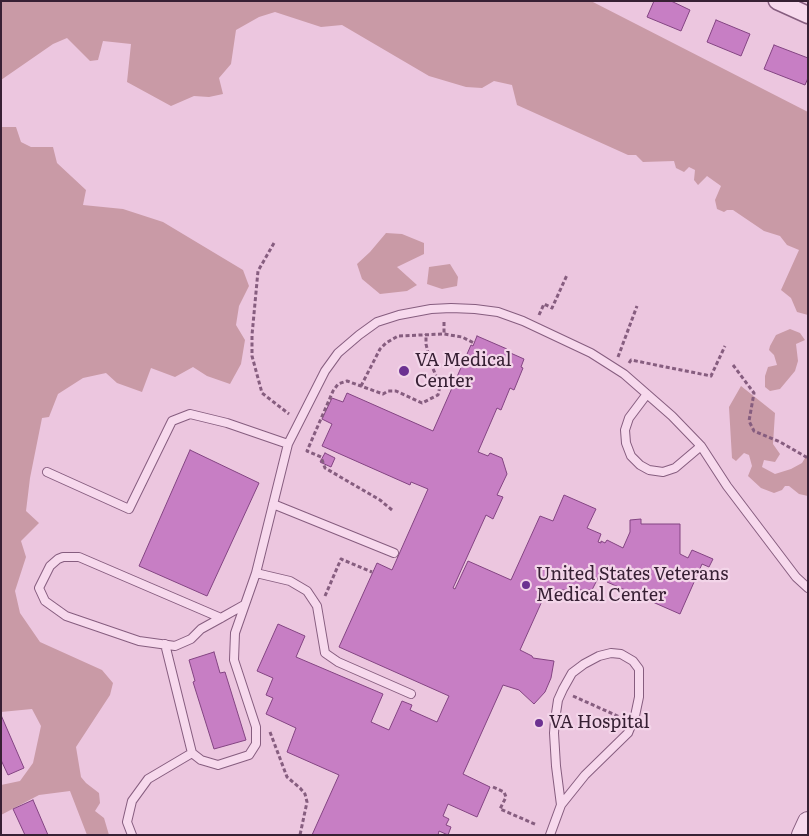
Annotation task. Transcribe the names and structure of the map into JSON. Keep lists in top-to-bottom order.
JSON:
{
  "places": ["VA Medical Center", "United States Veterans Medical Center", "VA Hospital"]
}
